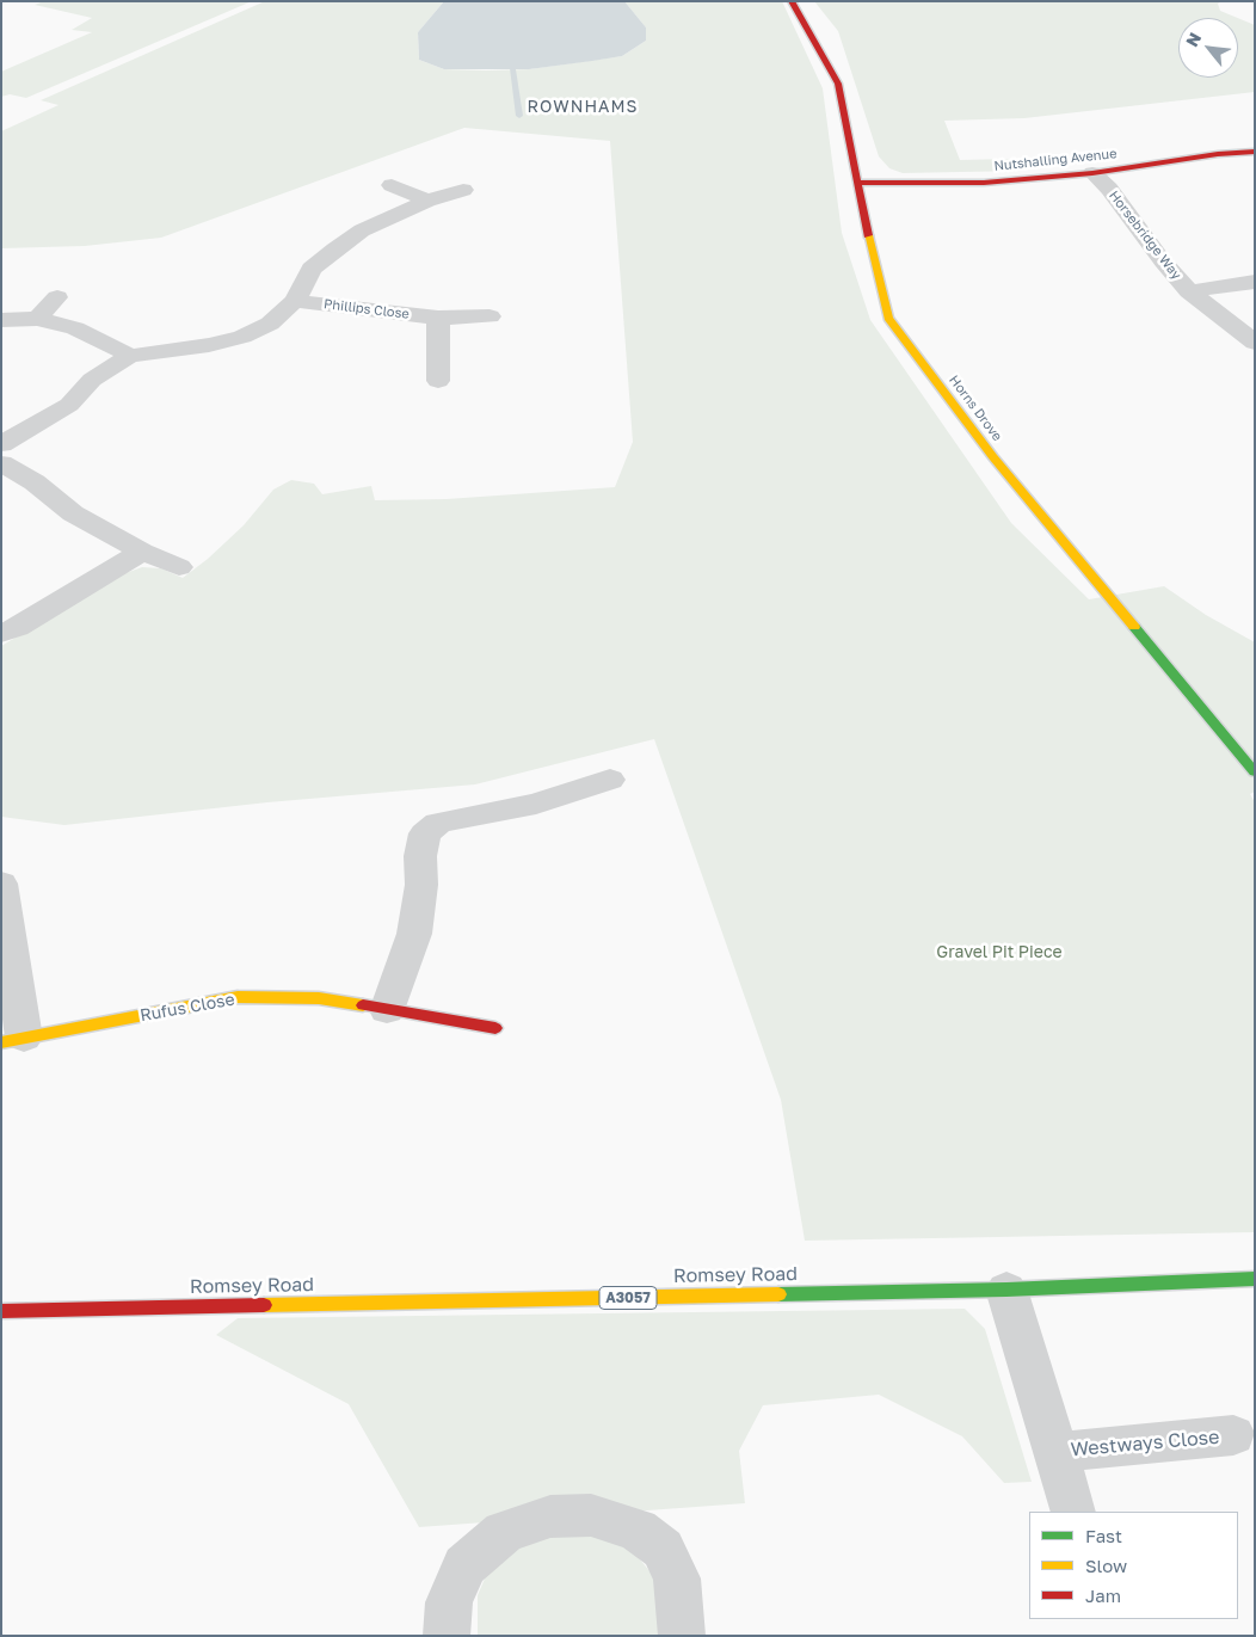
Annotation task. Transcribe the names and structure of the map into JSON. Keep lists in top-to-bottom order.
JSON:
{
  "streets": {
    "street": [
      "Nutshalling Avenue",
      "Horsebridge Way",
      "Phillips Close",
      "Horns Drove",
      "Rufus Close",
      "Romsey Road",
      "A3057",
      "Westways Close"
    ]
  },
  "crossings": [
    ["Nutshalling Avenue", "Horsebridge Way"],
    ["Nutshalling Avenue", "Horns Drove"],
    ["Romsey Road", "Westways Close"]
  ],
  "districts": ["ROWNHAMS"],
  "parks": ["Gravel Pit Piece"],
  "legend": ["Fast", "Slow", "Jam"],
  "north": "top left"
}
